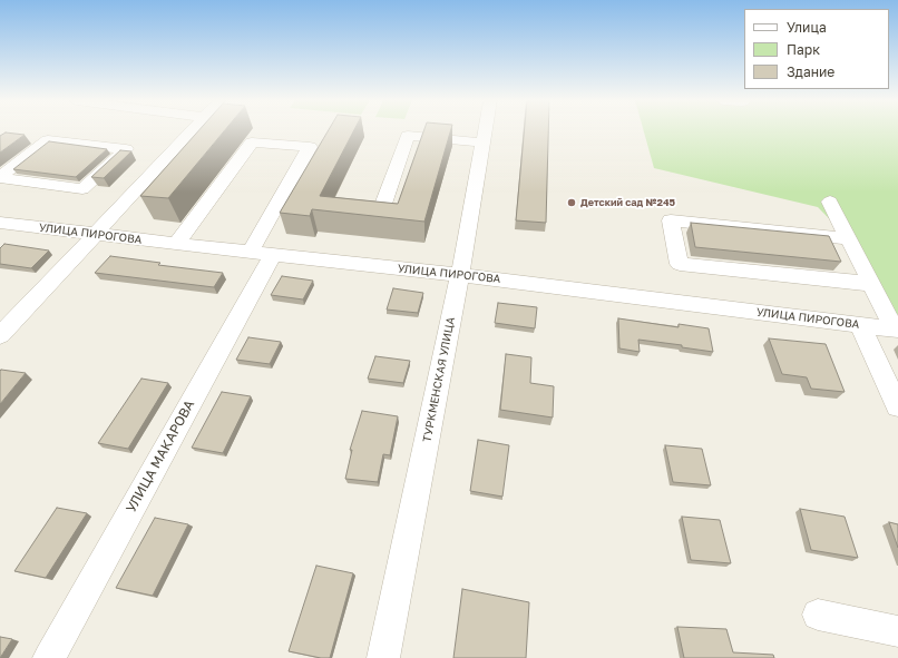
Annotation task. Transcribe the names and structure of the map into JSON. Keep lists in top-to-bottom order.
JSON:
{
  "streets": {
    "street": ["УЛИЦА ПИРОГОВА", "ТУРКМЕНСКАЯ УЛИЦА", "УЛИЦА МАКАРОВА"]
  },
  "crossings": [
    ["УЛИЦА ПИРОГОВА", "ТУРКМЕНСКАЯ УЛИЦА"],
    ["УЛИЦА ПИРОГОВА", "УЛИЦА МАКАРОВА"]
  ],
  "places": ["Детский сад №245"],
  "legend": ["Улица", "Парк", "Здание"]
}
